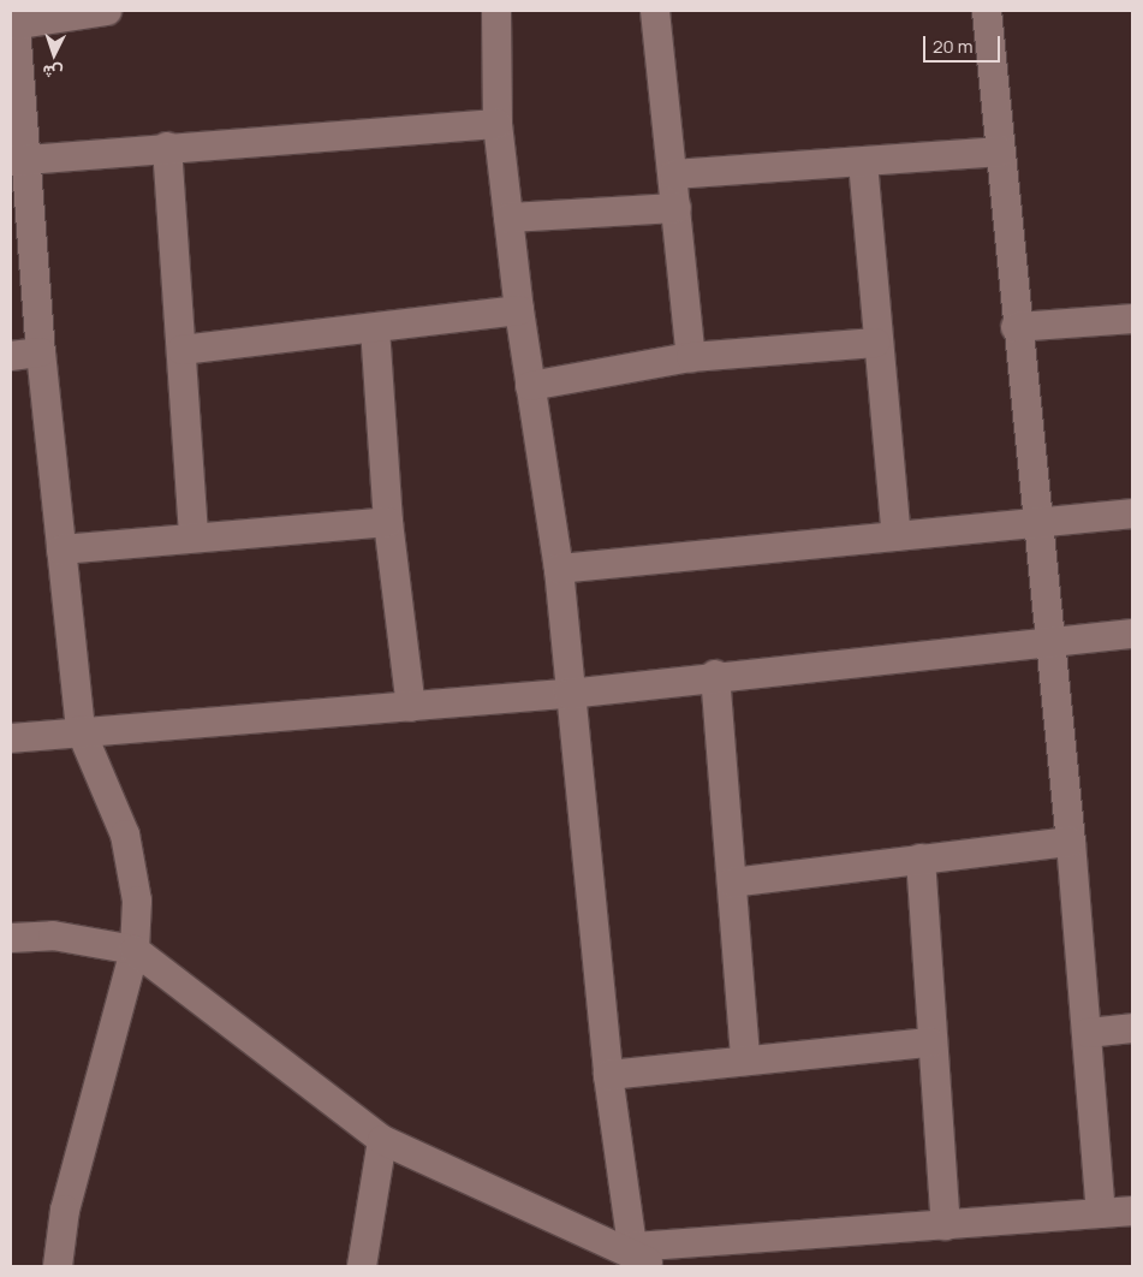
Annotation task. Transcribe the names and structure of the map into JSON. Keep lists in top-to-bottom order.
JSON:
{
  "scale_bar": "20 m",
  "north": "bottom"
}
